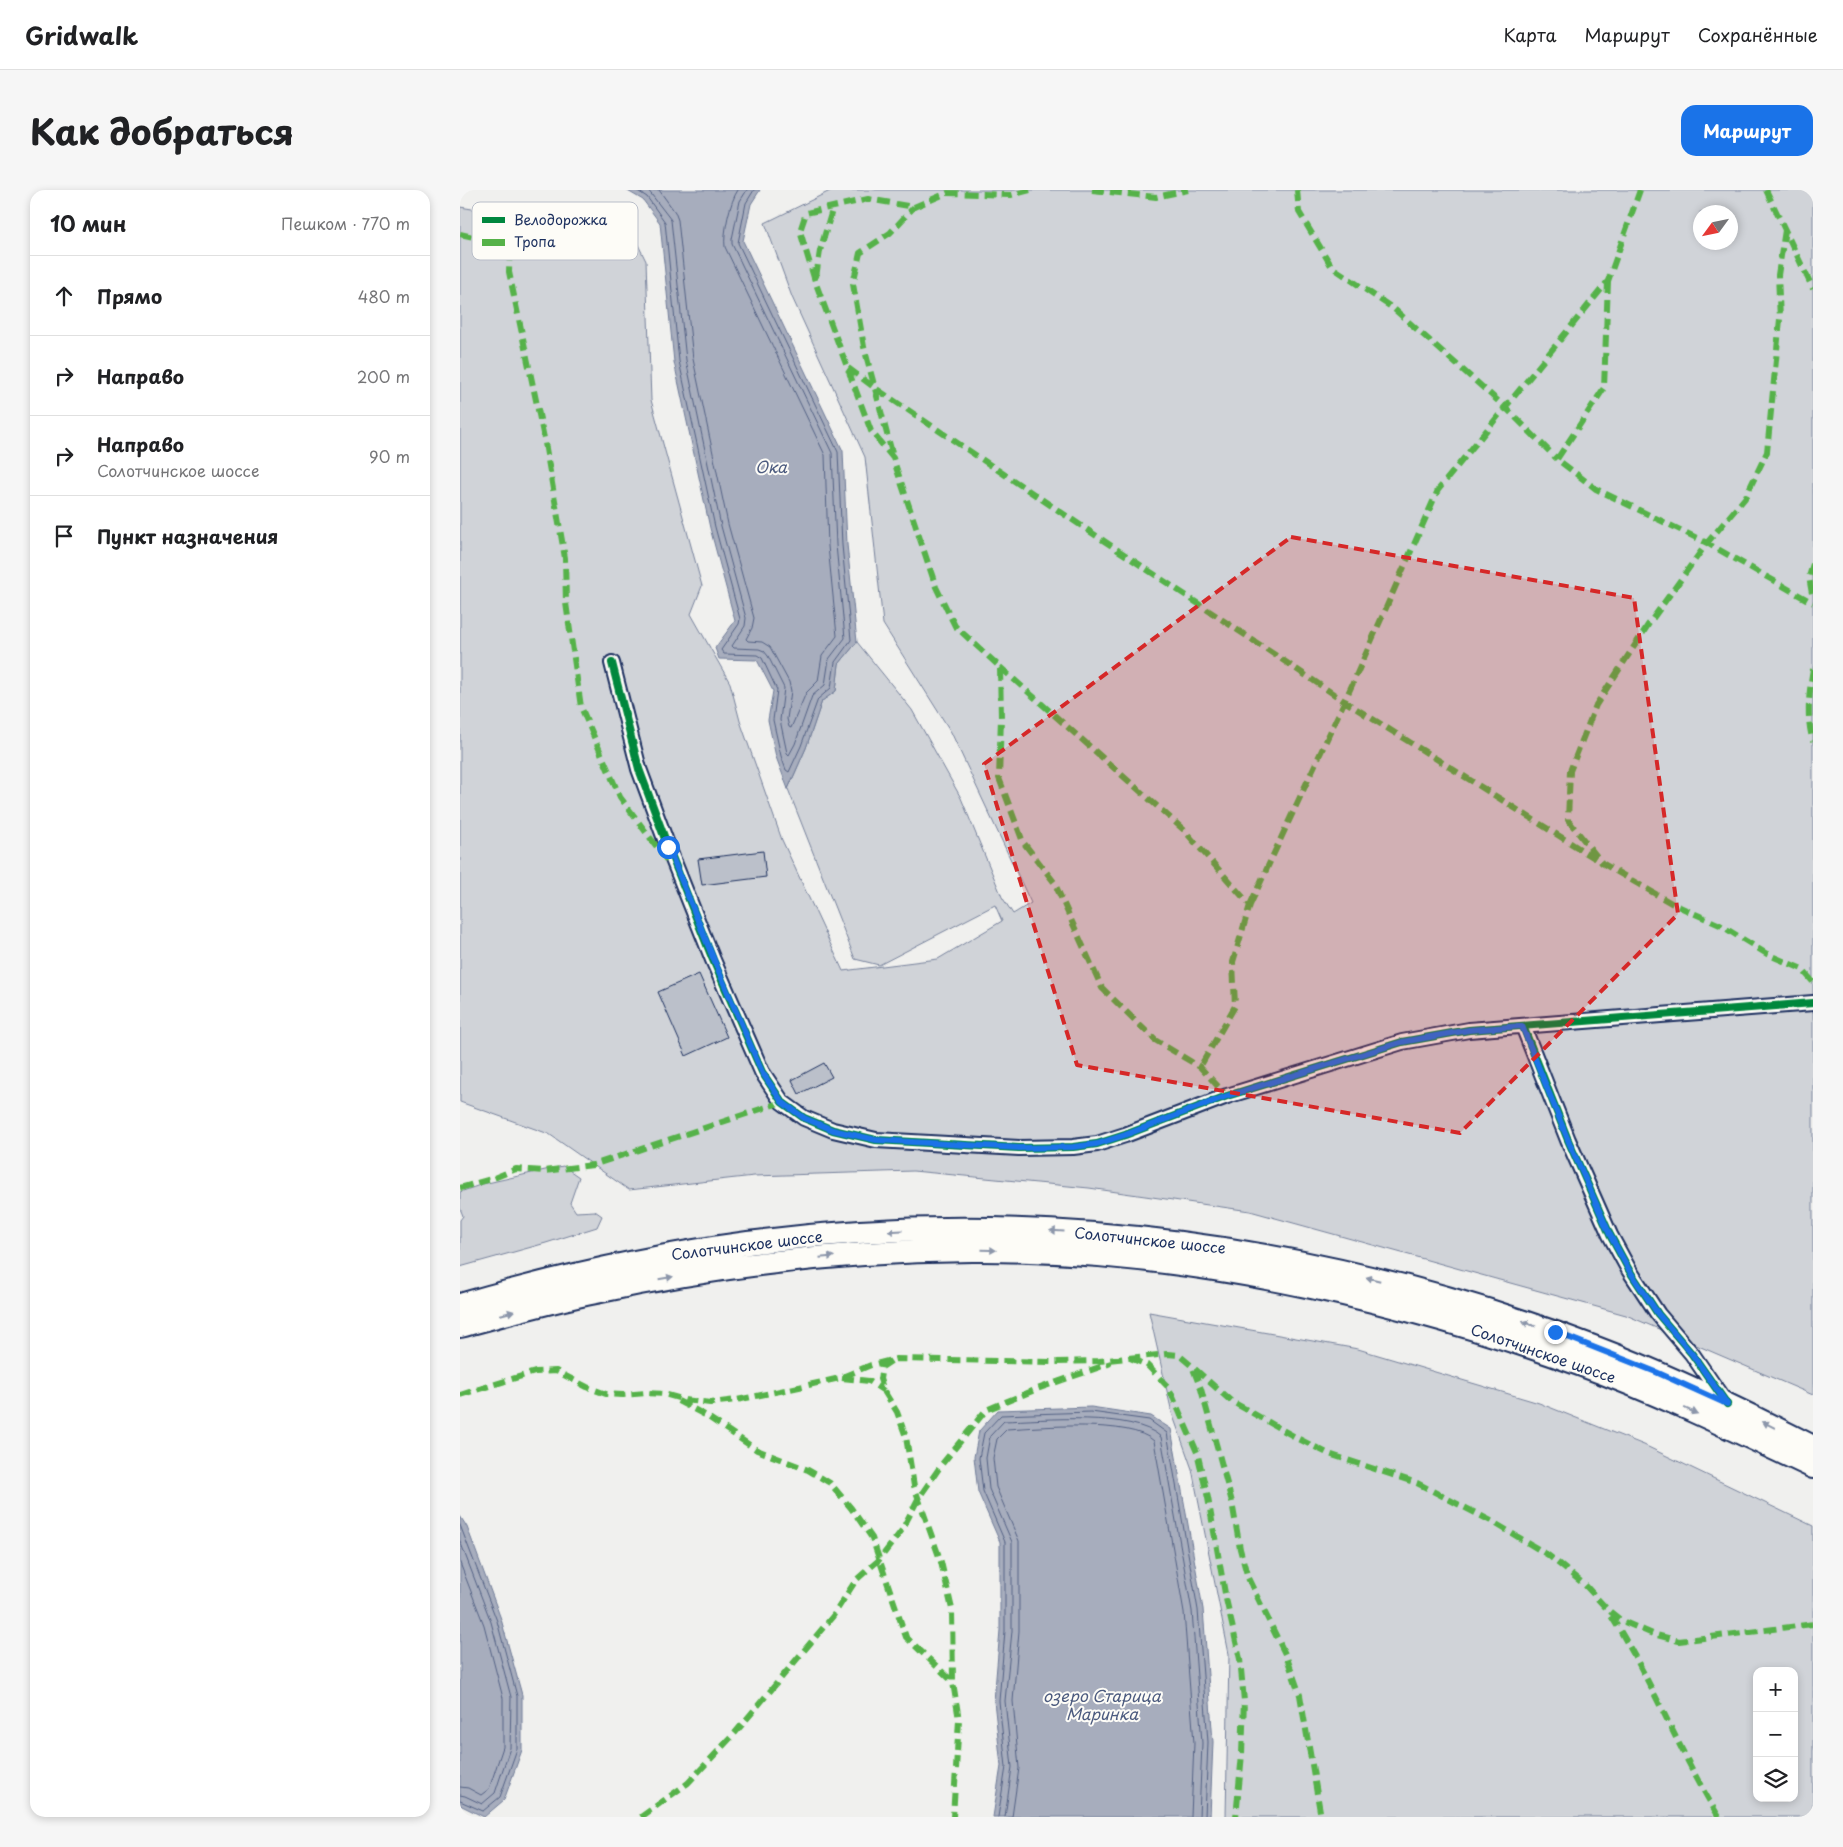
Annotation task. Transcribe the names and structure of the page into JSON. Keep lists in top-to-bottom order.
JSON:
{
  "streets": {
    "main road": ["Солотчинское шоссе"]
  },
  "water": ["Ока", "озеро Старица Маринка"],
  "legend": ["Велодорожка", "Тропа"],
  "north": "bottom left",
  "page": {
    "header": "Gridwalk",
    "nav": ["Карта", "Маршрут", "Сохранённые"],
    "title": "Как добраться",
    "buttons": "Маршрут",
    "heading": ["10 мин", "Пешком · 770 m"],
    "list": [
      ["Прямо", "480 m"],
      ["Направо", "200 m"],
      ["Направо", "Солотчинское шоссе", "90 m"],
      "Пункт назначения"
    ],
    "map_buttons": ["+", "−"]
  }
}
